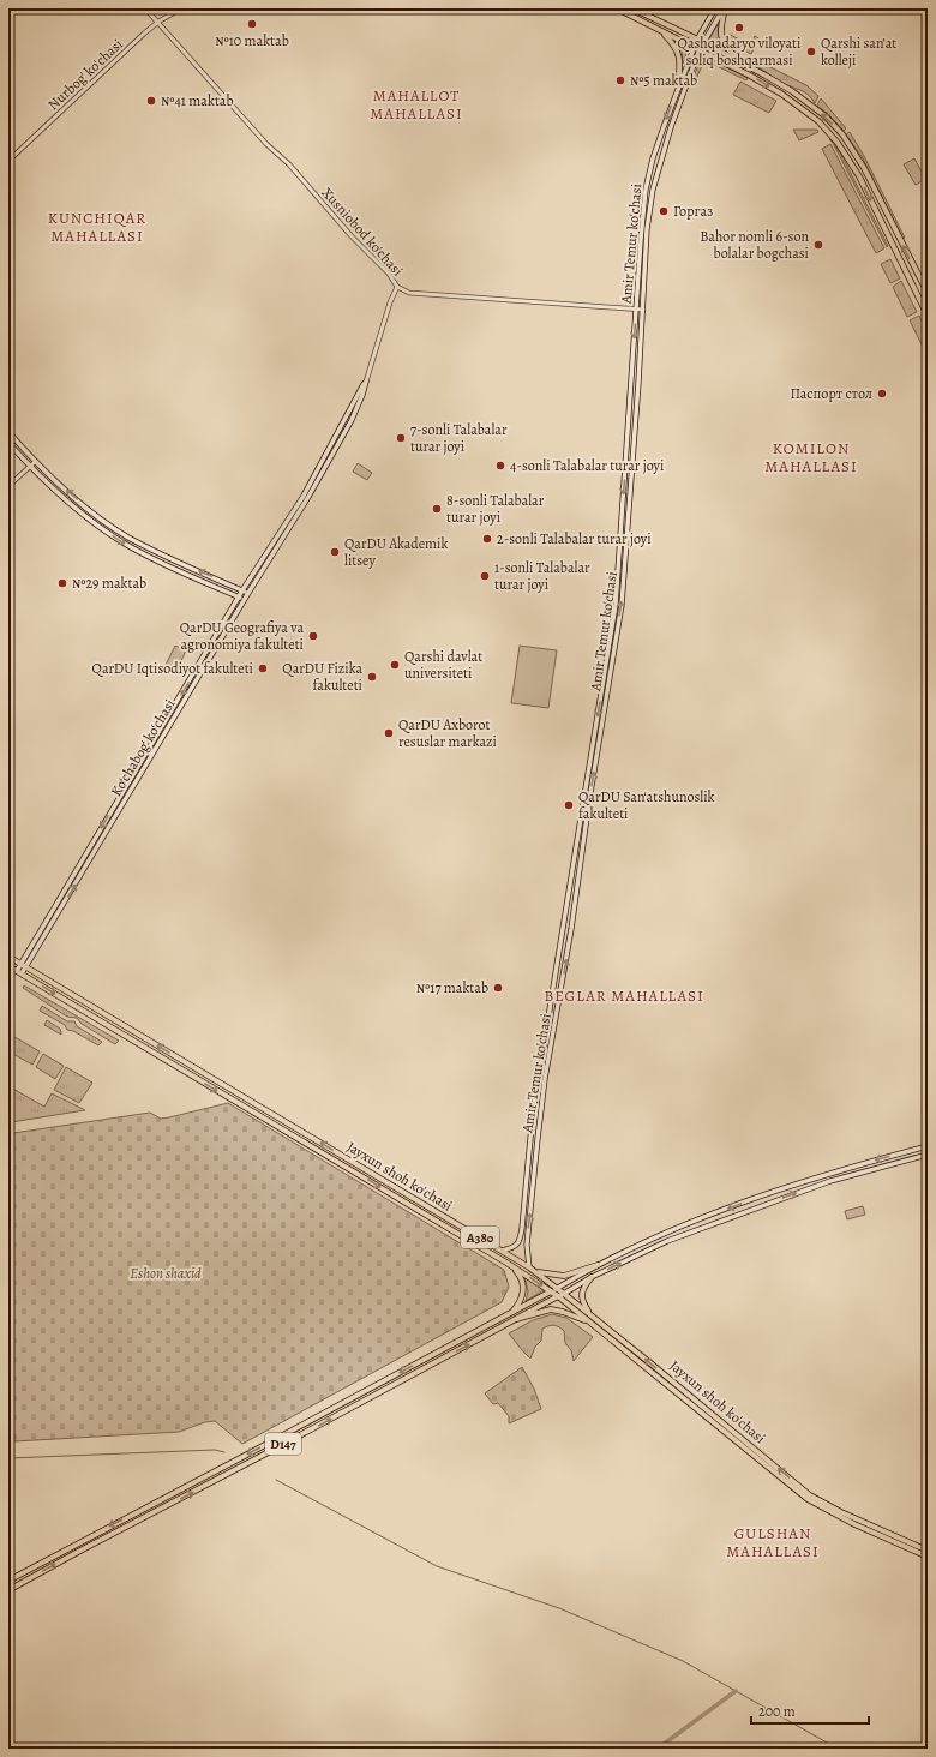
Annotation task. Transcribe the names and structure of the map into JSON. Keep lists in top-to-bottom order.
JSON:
{
  "streets": {
    "main road": [
      "Amir Temur ko'chasi",
      "Ko‘chabog‘ ko‘chasi",
      "Jayxun shoh ko'chasi",
      "A380",
      "D147"
    ],
    "street": ["Nurbog' ko'chasi", "Xusniobod ko'chasi"]
  },
  "crossings": [
    ["Nurbog' ko'chasi", "Xusniobod ko'chasi"],
    ["Xusniobod ko'chasi", "Amir Temur ko'chasi"],
    ["Xusniobod ko'chasi", "Ko‘chabog‘ ko‘chasi"],
    ["Amir Temur ko'chasi", "Jayxun shoh ko'chasi"],
    ["Ko‘chabog‘ ko‘chasi", "Jayxun shoh ko'chasi"],
    ["Jayxun shoh ko'chasi", "D147"]
  ],
  "districts": [
    "MAHALLOT MAHALLASI",
    "KUNCHIQAR MAHALLASI",
    "KOMILON MAHALLASI",
    "BEGLAR MAHALLASI",
    "GULSHAN MAHALLASI"
  ],
  "parks": ["Eshon shaxid"],
  "places": [
    "№10 maktab",
    "Qashqadaryo viloyati soliq boshqarmasi",
    "Qarshi san’at kolleji",
    "№5 maktab",
    "№41 maktab",
    "Горгаз",
    "Bahor nomli 6-son bolalar bogchasi",
    "Паспорт стол",
    "7-sonli Talabalar turar joyi",
    "4-sonli Talabalar turar joyi",
    "8-sonli Talabalar turar joyi",
    "2-sonli Talabalar turar joyi",
    "QarDU Akademik litsey",
    "1-sonli Talabalar turar joyi",
    "№29 maktab",
    "QarDU Geografiya va agronomiya fakulteti",
    "Qarshi davlat universiteti",
    "QarDU Iqtisodiyot fakulteti",
    "QarDU Fizika fakulteti",
    "QarDU Axborot resuslar markazi",
    "QarDU San‘atshunoslik fakulteti",
    "№17 maktab"
  ],
  "scale_bar": "200 m"
}
